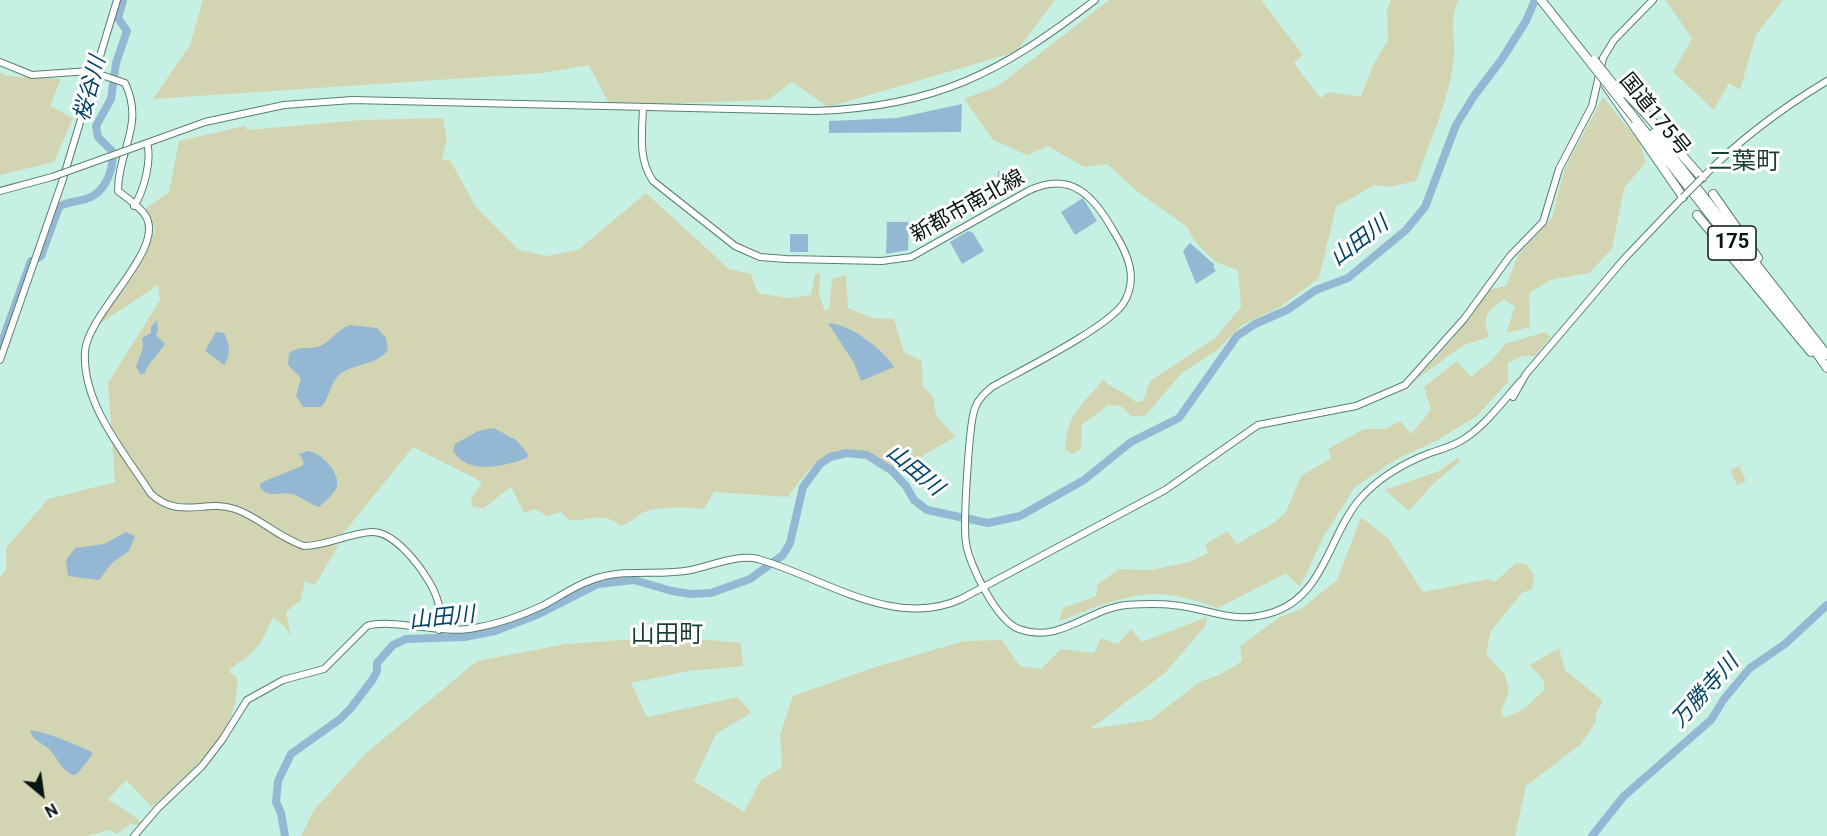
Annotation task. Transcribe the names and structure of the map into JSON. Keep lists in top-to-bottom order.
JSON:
{
  "streets": {
    "highway": ["国道175号", "175"],
    "street": ["新都市南北線"]
  },
  "districts": ["二葉町", "山田町"],
  "water": ["桜谷川", "山田川", "万勝寺川"],
  "north": "bottom right"
}
